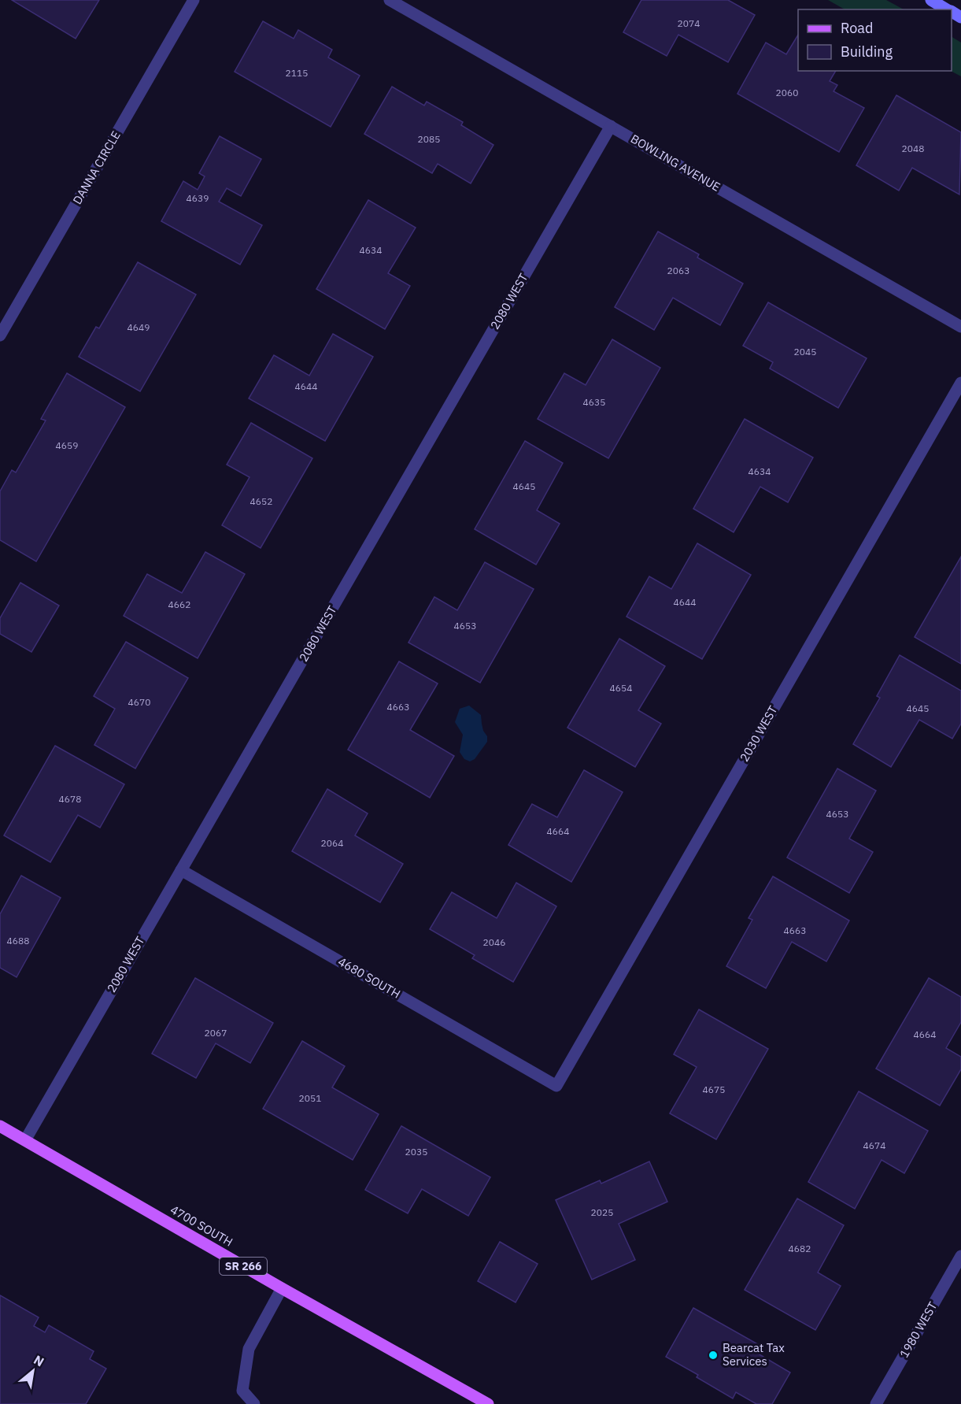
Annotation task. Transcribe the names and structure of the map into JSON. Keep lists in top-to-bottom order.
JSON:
{
  "streets": {
    "main road": ["4700 SOUTH", "SR 266"],
    "street": [
      "BOWLING AVENUE",
      "DANNA CIRCLE",
      "2080 WEST",
      "2030 WEST",
      "4680 SOUTH",
      "1980 WEST"
    ]
  },
  "crossings": [
    ["BOWLING AVENUE", "2080 WEST"],
    ["2080 WEST", "4680 SOUTH"],
    ["2080 WEST", "4700 SOUTH"],
    ["2030 WEST", "4680 SOUTH"]
  ],
  "places": ["Bearcat Tax Services"],
  "house_numbers": [
    "2074",
    "2115",
    "2060",
    "2085",
    "2048",
    "4639",
    "4634",
    "2063",
    "4649",
    "2045",
    "4644",
    "4635",
    "4659",
    "4634",
    "4645",
    "4652",
    "4644",
    "4662",
    "4653",
    "4654",
    "4670",
    "4663",
    "4645",
    "4678",
    "4653",
    "4664",
    "2064",
    "4663",
    "4688",
    "2046",
    "2067",
    "4664",
    "4675",
    "2051",
    "4674",
    "2035",
    "2025",
    "4682"
  ],
  "legend": ["Road", "Building"],
  "north": "top right"
}
